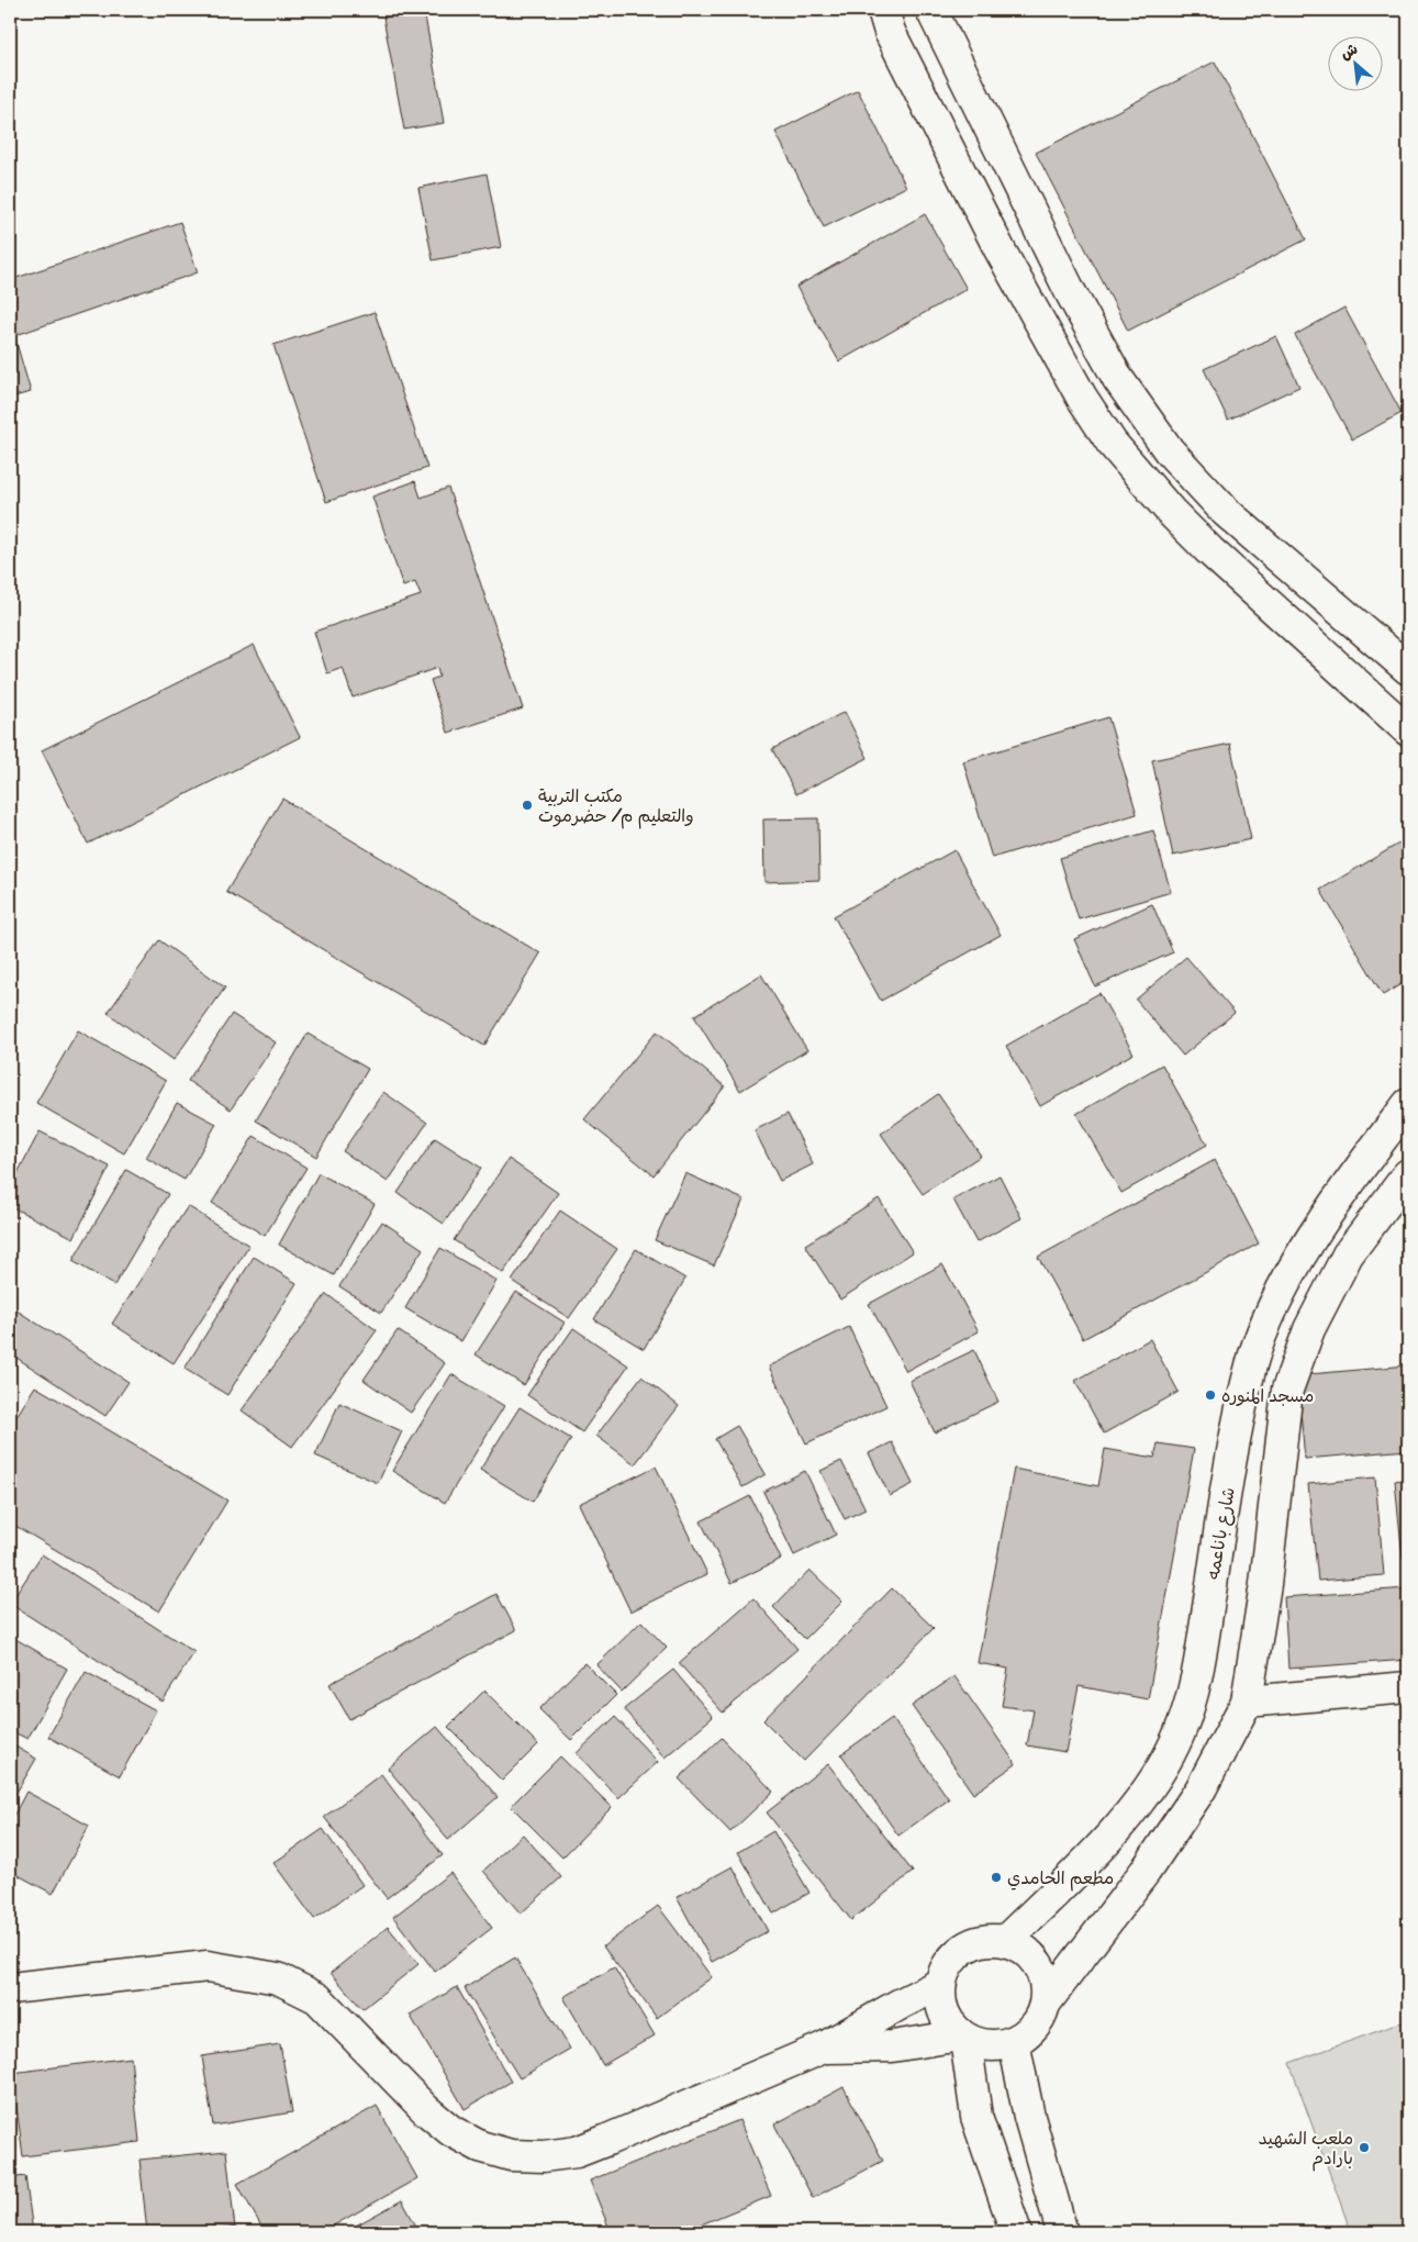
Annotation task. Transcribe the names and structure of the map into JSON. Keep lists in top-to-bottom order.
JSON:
{
  "streets": {
    "street": ["شارع باناعمه"]
  },
  "places": [
    "مكتب التربية والتعليم م/ حضرموت",
    "مسجد المنوره",
    "مطعم الحامدي",
    "ملعب الشهيد بارادم"
  ],
  "north": "top left"
}
